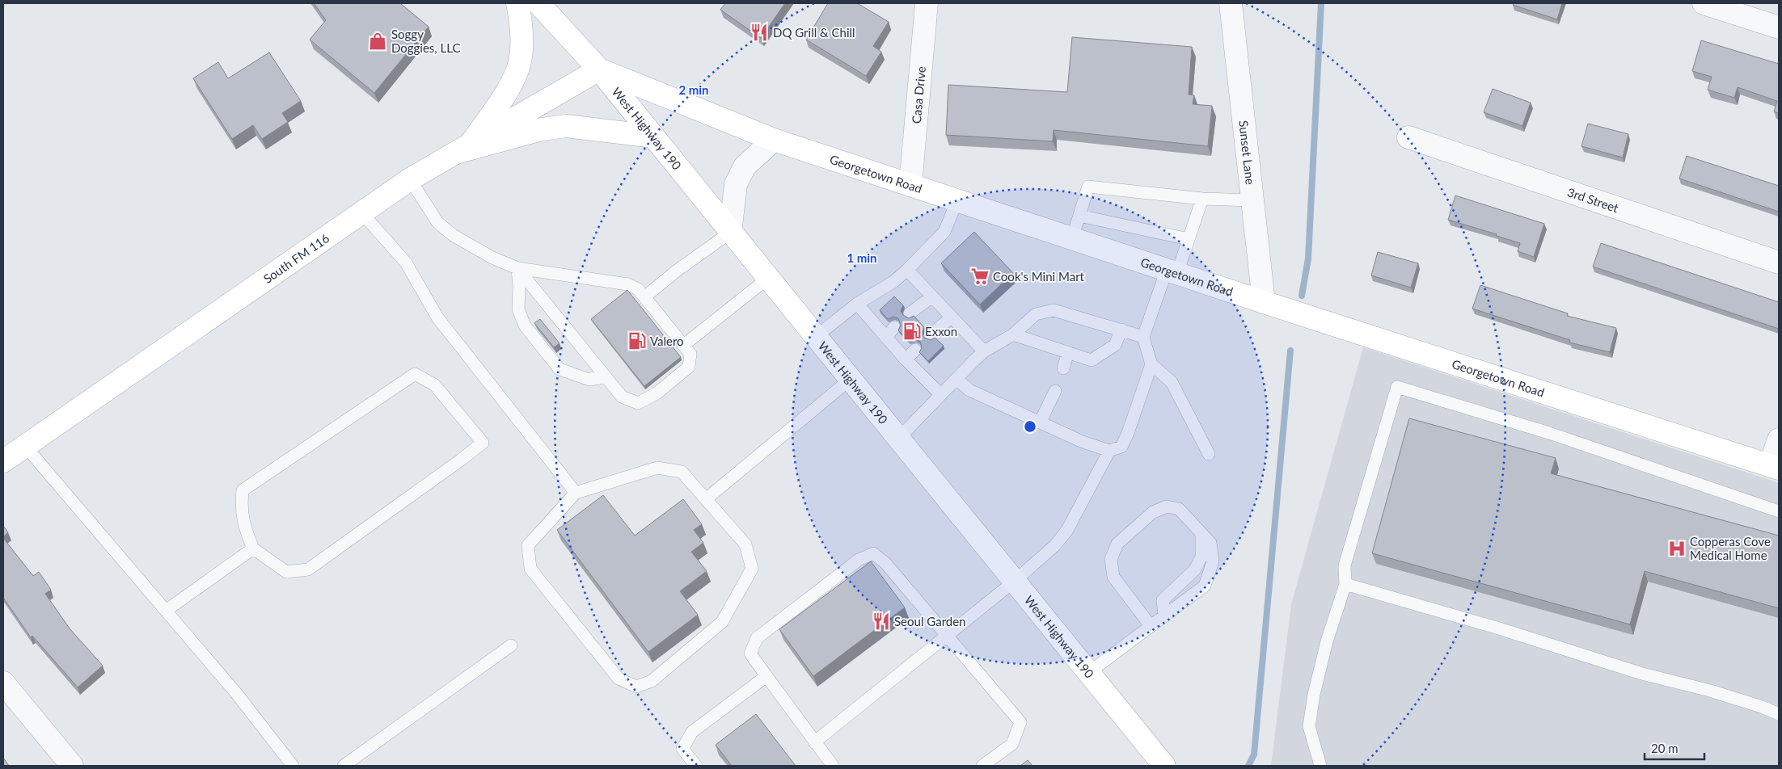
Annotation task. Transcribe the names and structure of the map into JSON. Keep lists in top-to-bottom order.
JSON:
{
  "streets": {
    "main road": ["West Highway 190", "Georgetown Road", "South FM 116"],
    "street": ["Casa Drive", "Sunset Lane", "3rd Street"]
  },
  "crossings": [
    ["Casa Drive", "Georgetown Road"],
    ["West Highway 190", "Georgetown Road"],
    ["West Highway 190", "South FM 116"],
    ["Sunset Lane", "Georgetown Road"],
    ["Georgetown Road", "South FM 116"]
  ],
  "places": {
    "restaurant": ["DQ Grill & Chill", "Seoul Garden"],
    "shop": ["Soggy Doggies, LLC"],
    "supermarket": ["Cook's Mini Mart"],
    "fuel station": ["Exxon", "Valero"],
    "hospital": ["Copperas Cove Medical Home"]
  },
  "scale_bar": "20 m",
  "rings": ["2 min", "1 min"]
}
